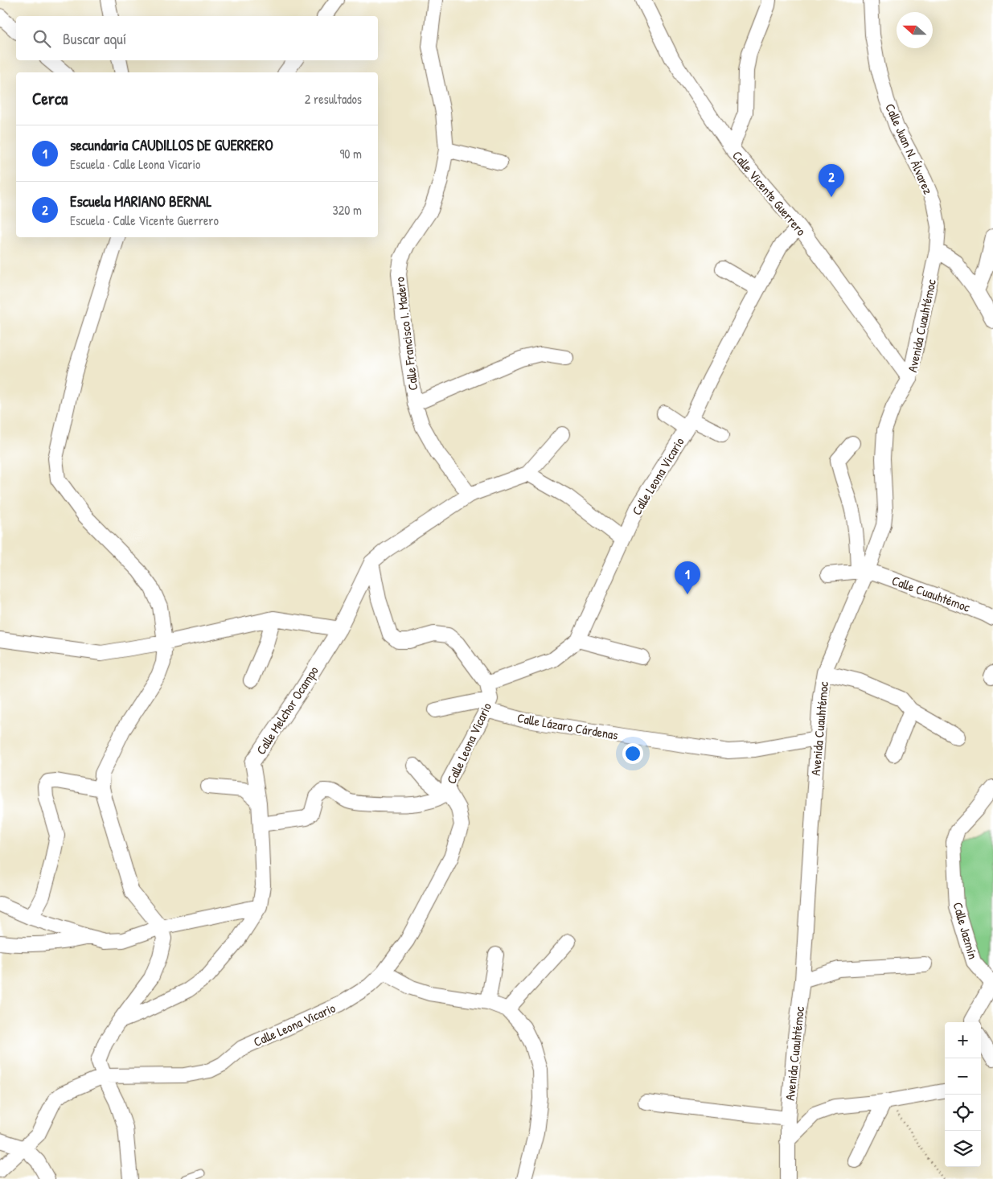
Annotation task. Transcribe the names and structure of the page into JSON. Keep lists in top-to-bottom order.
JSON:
{
  "streets": {
    "street": [
      "Calle Juan N. Álvarez",
      "Calle Vicente Guerrero",
      "Avenida Cuauhtémoc",
      "Calle Francisco I. Madero",
      "Calle Leona Vicario",
      "Calle Cuauhtémoc",
      "Calle Melchor Ocampo",
      "Calle Lázaro Cárdenas",
      "Calle Jazmín"
    ]
  },
  "crossings": [
    ["Calle Juan N. Álvarez", "Avenida Cuauhtémoc"],
    ["Calle Vicente Guerrero", "Avenida Cuauhtémoc"],
    ["Calle Vicente Guerrero", "Calle Leona Vicario"],
    ["Avenida Cuauhtémoc", "Calle Cuauhtémoc"],
    ["Avenida Cuauhtémoc", "Calle Lázaro Cárdenas"],
    ["Calle Francisco I. Madero", "Calle Melchor Ocampo"],
    ["Calle Leona Vicario", "Calle Lázaro Cárdenas"]
  ],
  "north": "left",
  "page": {
    "search": "Buscar aquí",
    "heading": ["Cerca", "2 resultados"],
    "list": [
      {
        "mark": "1",
        "name": "secundaria CAUDILLOS DE GUERRERO",
        "note": "Escuela · Calle Leona Vicario",
        "value": "90 m"
      },
      {
        "mark": "2",
        "name": "Escuela MARIANO BERNAL",
        "note": "Escuela · Calle Vicente Guerrero",
        "value": "320 m"
      }
    ],
    "pins": ["2", "1"],
    "map_buttons": ["+", "−"]
  }
}
